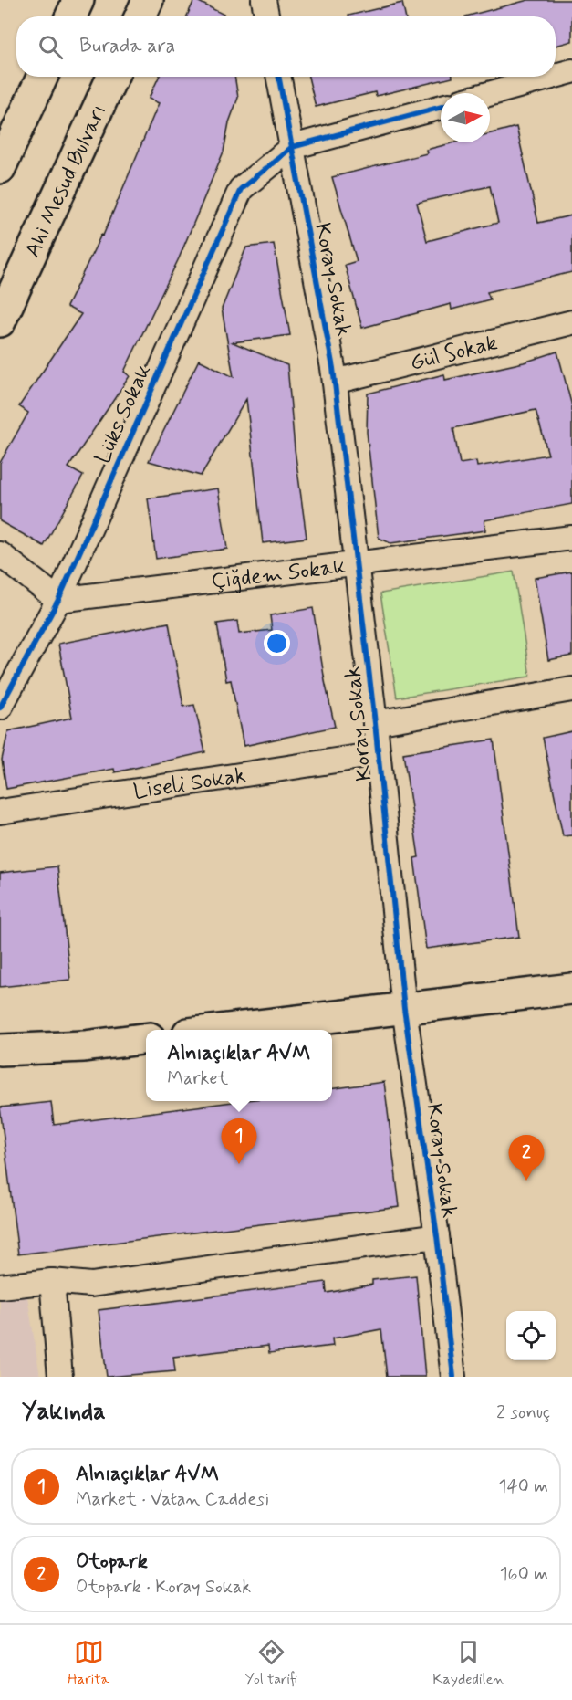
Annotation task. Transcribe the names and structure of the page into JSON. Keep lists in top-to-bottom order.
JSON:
{
  "streets": {
    "main road": ["Ahi Mesud Bulvarı"],
    "street": [
      "Koray Sokak",
      "Gül Sokak",
      "Lüks Sokak",
      "Çiğdem Sokak",
      "Liseli Sokak"
    ]
  },
  "crossings": [
    ["Koray Sokak", "Gül Sokak"],
    ["Koray Sokak", "Lüks Sokak"],
    ["Koray Sokak", "Çiğdem Sokak"],
    ["Koray Sokak", "Liseli Sokak"],
    ["Lüks Sokak", "Çiğdem Sokak"]
  ],
  "north": "right",
  "page": {
    "search": "Burada ara",
    "popup": ["Alnıaçıklar AVM", "Market"],
    "pins": ["1", "2"],
    "heading": ["Yakında", "2 sonuç"],
    "list": [
      {
        "mark": "1",
        "name": "Alnıaçıklar AVM",
        "note": "Market · Vatan Caddesi",
        "value": "140 m"
      },
      {
        "mark": "2",
        "name": "Otopark",
        "note": "Otopark · Koray Sokak",
        "value": "160 m"
      }
    ],
    "nav": ["Harita", "Yol tarifi", "Kaydedilen"]
  }
}
